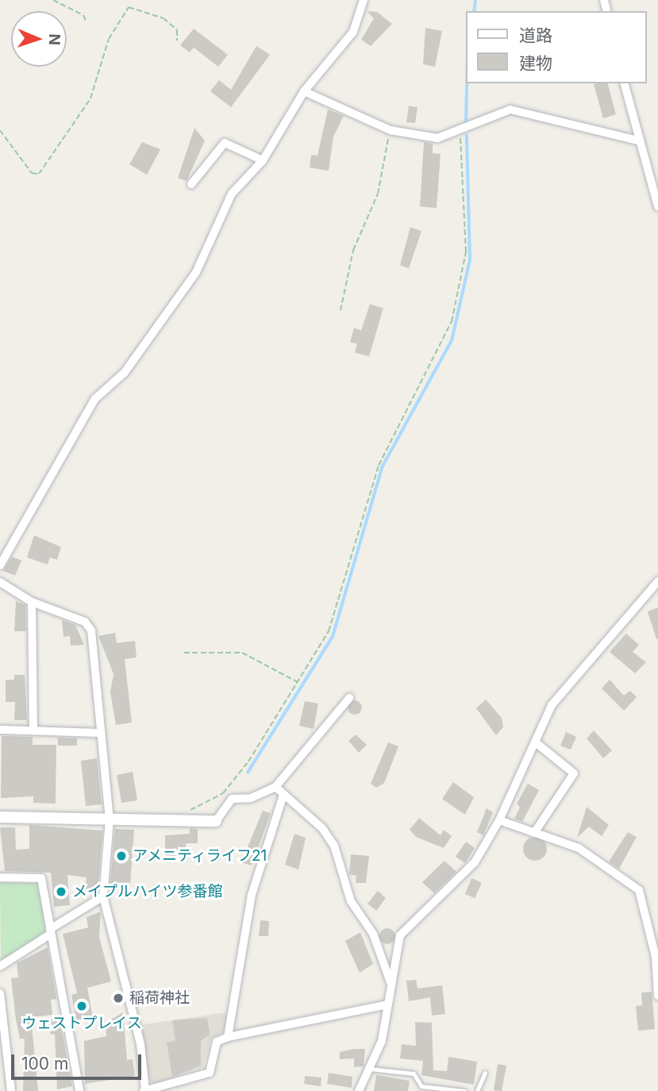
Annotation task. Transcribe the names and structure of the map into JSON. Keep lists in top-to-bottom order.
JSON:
{
  "places": [
    "アメニティライフ21",
    "メイプルハイツ参番館",
    "稲荷神社",
    "ウェストプレイス"
  ],
  "legend": ["道路", "建物"],
  "scale_bar": "100 m",
  "north": "right"
}
